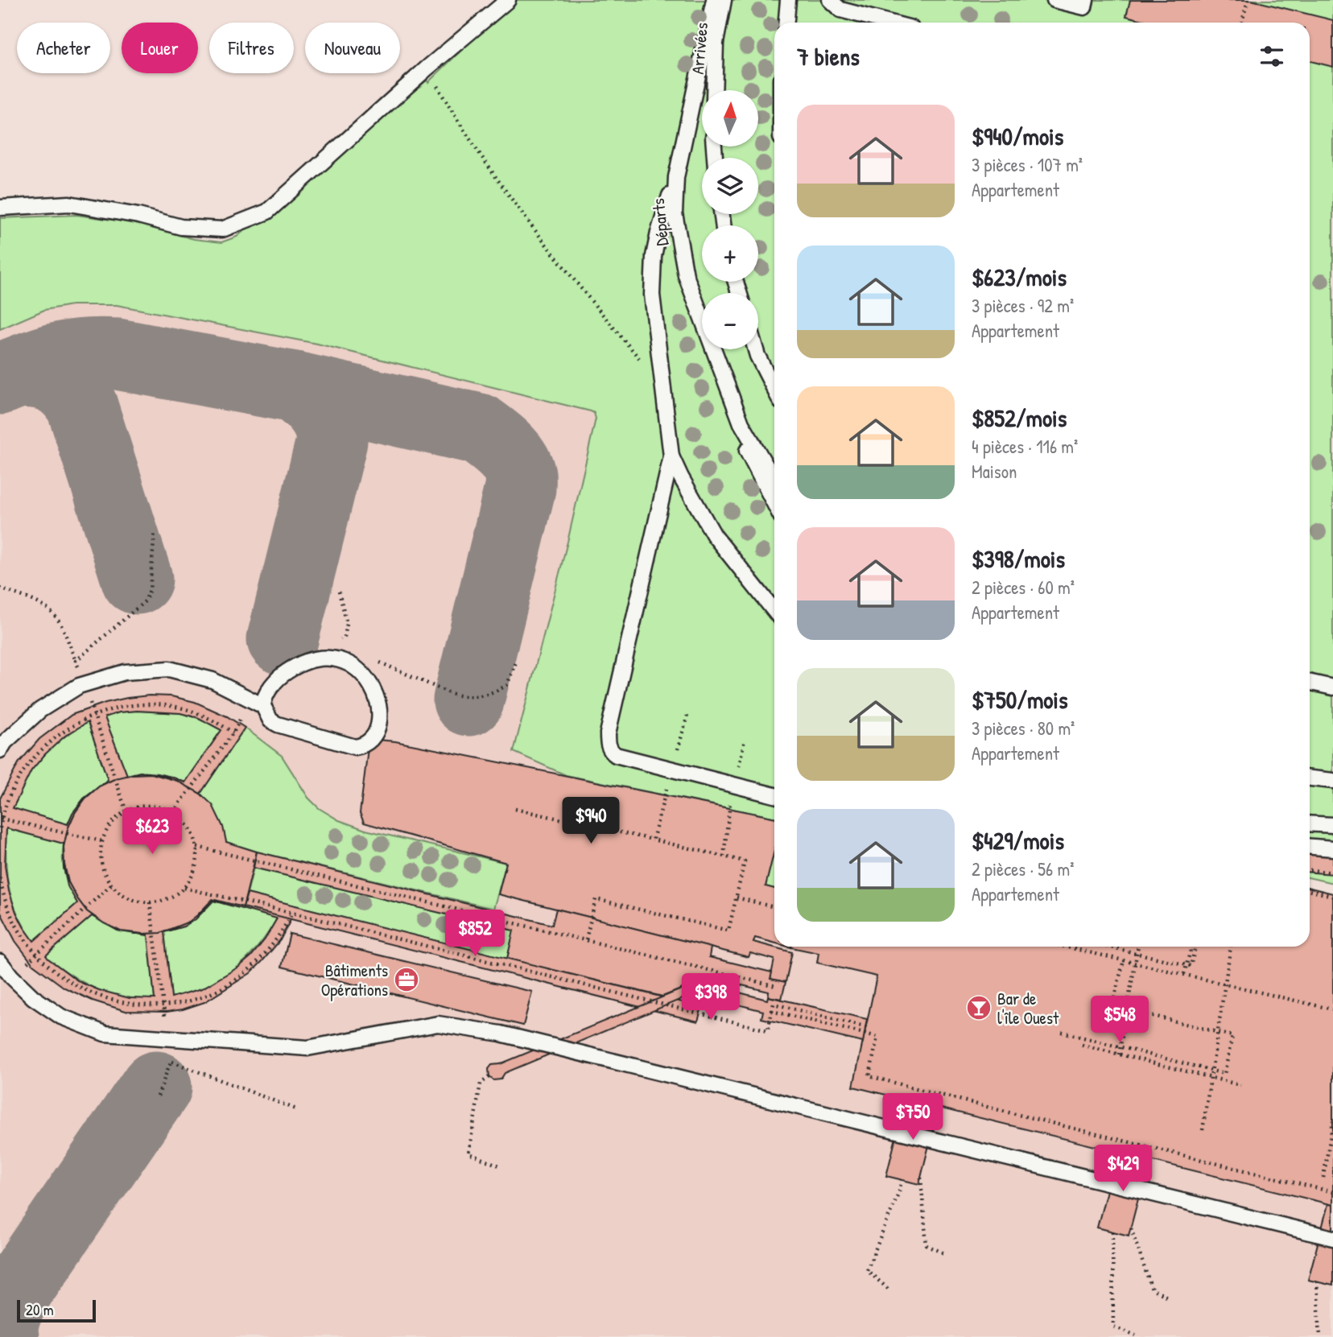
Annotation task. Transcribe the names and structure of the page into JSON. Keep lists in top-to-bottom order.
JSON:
{
  "streets": {
    "lane": ["Arrivées", "Départs"]
  },
  "places": {
    "office": ["Bâtiments Opérations"],
    "bar": ["Bar de l'île Ouest"]
  },
  "scale_bar": "20 m",
  "north": "top",
  "page": {
    "chip": [
      "Acheter",
      "Louer",
      "Filtres",
      "Nouveau"
    ],
    "heading": "7 biens",
    "map_buttons": ["+", "−"],
    "list": [
      {
        "name": "$940/mois",
        "note": "3 pièces · 107 m² · Appartement"
      },
      {
        "name": "$623/mois",
        "note": "3 pièces · 92 m² · Appartement"
      },
      {
        "name": "$852/mois",
        "note": "4 pièces · 116 m² · Maison"
      },
      {
        "name": "$398/mois",
        "note": "2 pièces · 60 m² · Appartement"
      },
      {
        "name": "$750/mois",
        "note": "3 pièces · 80 m² · Appartement"
      },
      {
        "name": "$429/mois",
        "note": "2 pièces · 56 m² · Appartement"
      }
    ],
    "price": [
      "$940",
      "$623",
      "$852",
      "$398",
      "$548",
      "$750",
      "$429"
    ],
    "scale": "20 m"
  }
}
